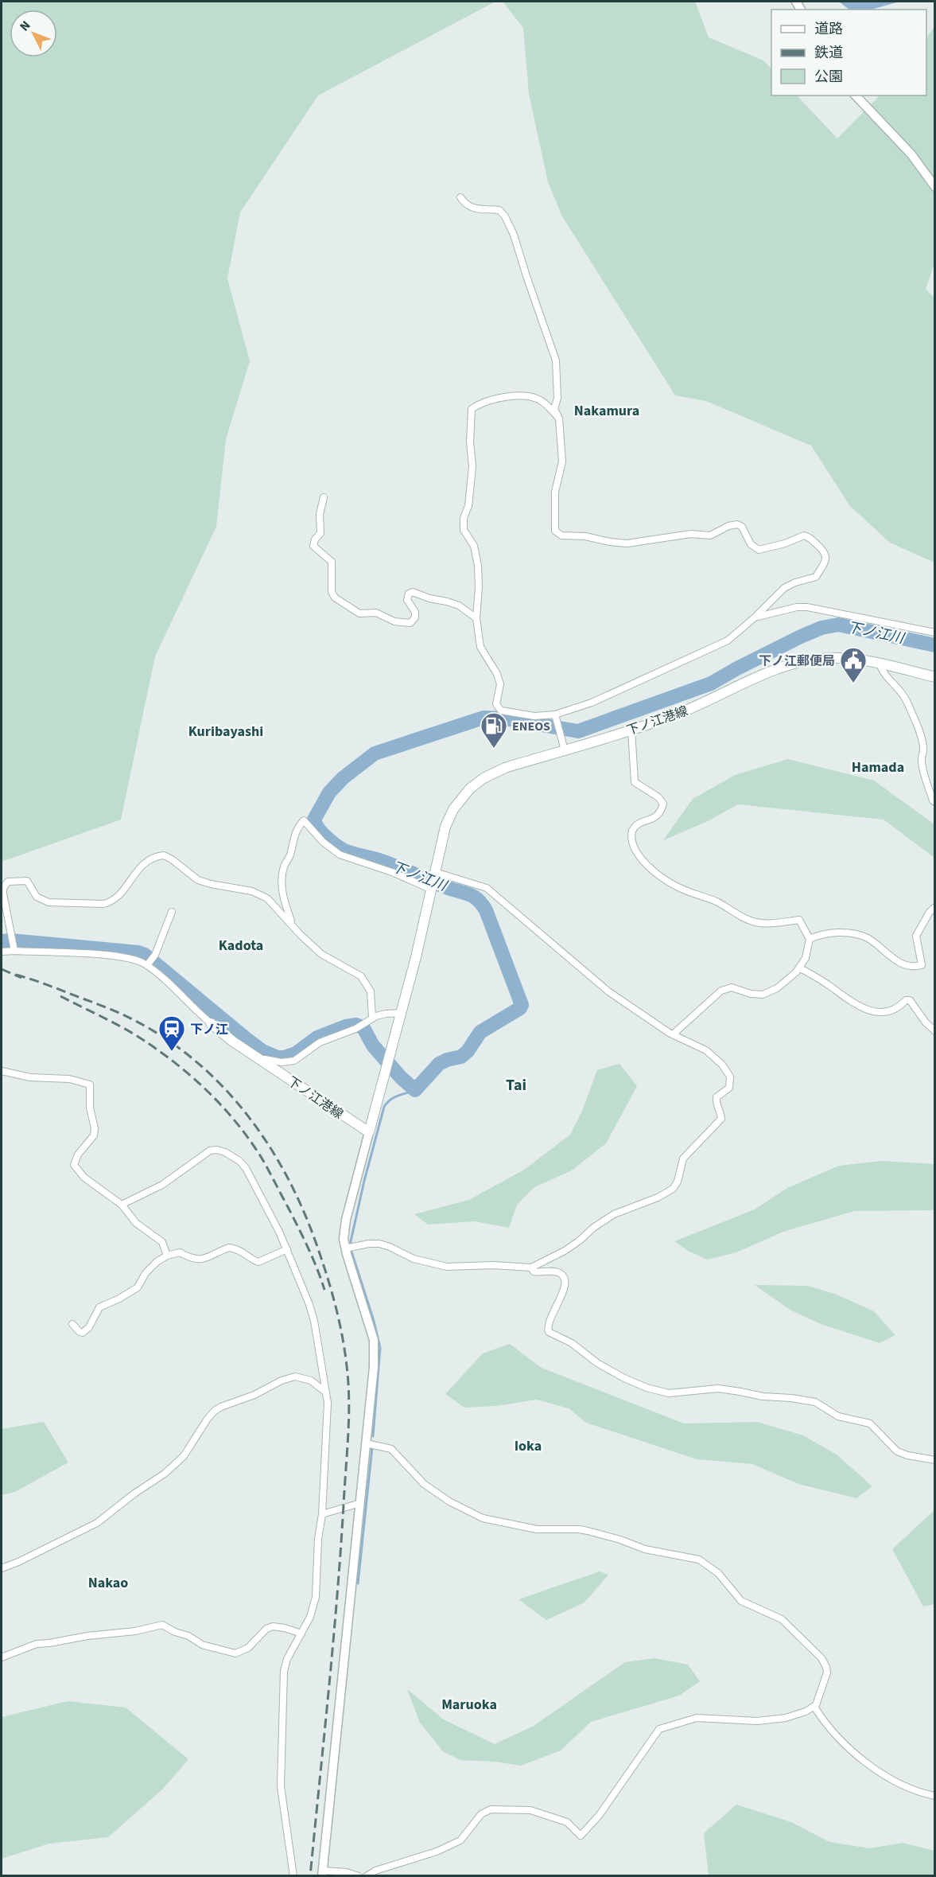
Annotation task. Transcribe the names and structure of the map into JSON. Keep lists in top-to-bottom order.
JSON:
{
  "streets": {
    "main road": ["下ノ江港線"]
  },
  "districts": [
    "Nakamura",
    "Kuribayashi",
    "Hamada",
    "Kadota",
    "Tai",
    "Ioka",
    "Nakao",
    "Maruoka"
  ],
  "water": ["下ノ江川"],
  "places": {
    "public building": ["下ノ江郵便局"],
    "fuel station": ["ENEOS"],
    "station": ["下ノ江"]
  },
  "legend": ["道路", "鉄道", "公園"],
  "north": "top left"
}
